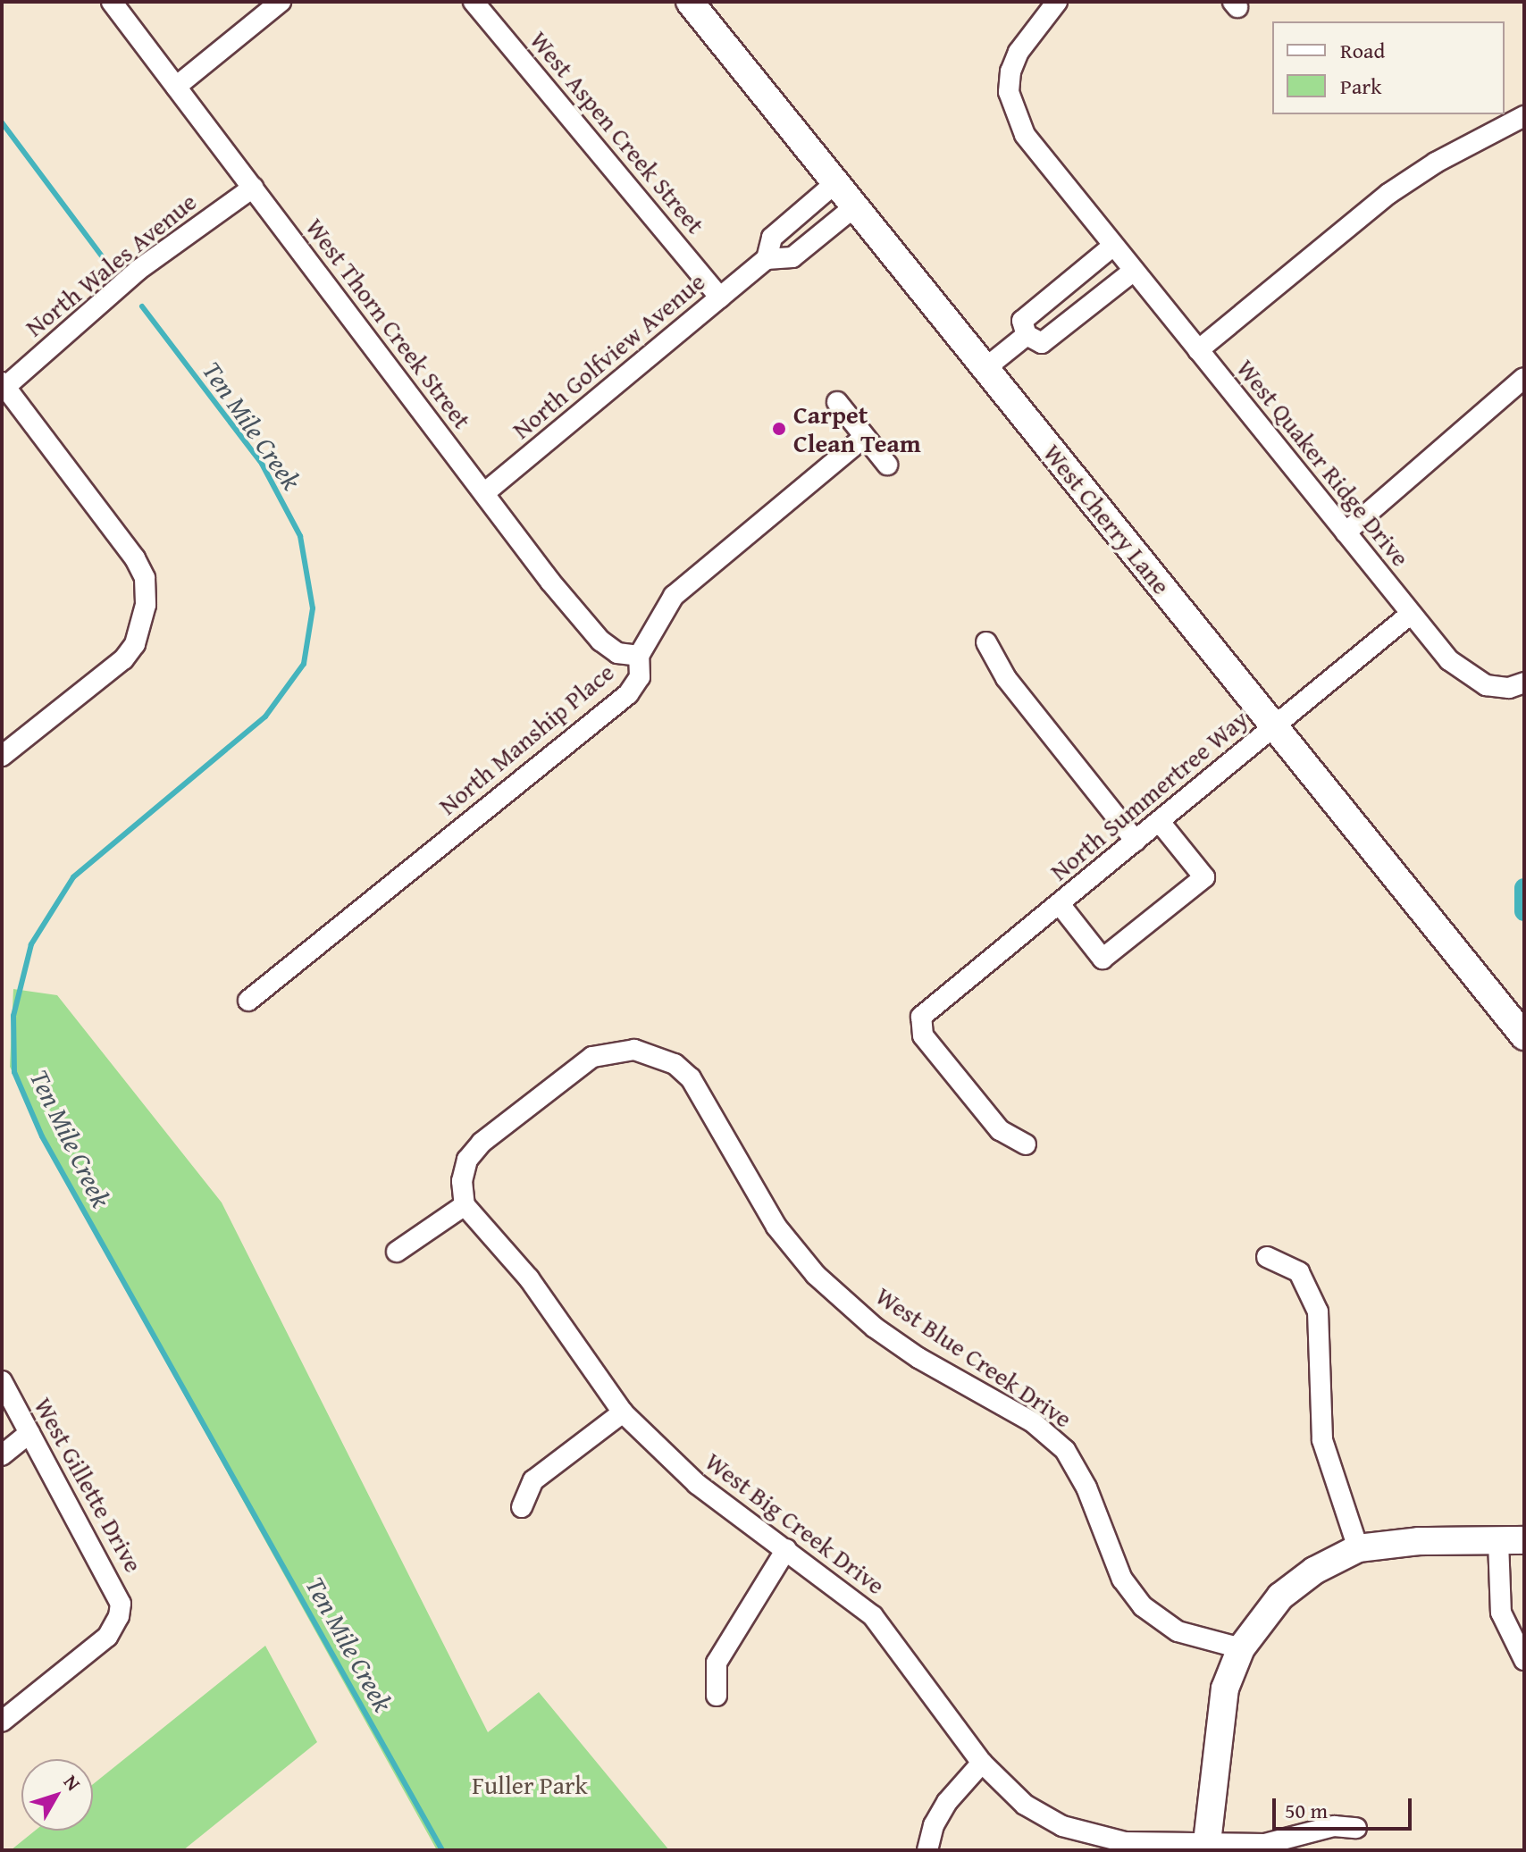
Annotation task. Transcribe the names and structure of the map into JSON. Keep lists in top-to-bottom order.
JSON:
{
  "streets": {
    "main road": ["West Cherry Lane"],
    "street": [
      "West Aspen Creek Street",
      "North Wales Avenue",
      "West Thorn Creek Street",
      "North Golfview Avenue",
      "West Quaker Ridge Drive",
      "North Manship Place",
      "North Summertree Way",
      "West Blue Creek Drive",
      "West Gillette Drive",
      "West Big Creek Drive"
    ]
  },
  "crossings": [
    ["West Aspen Creek Street", "North Golfview Avenue"],
    ["North Wales Avenue", "West Thorn Creek Street"],
    ["West Thorn Creek Street", "North Golfview Avenue"],
    ["West Thorn Creek Street", "North Manship Place"],
    ["North Golfview Avenue", "West Cherry Lane"],
    ["West Quaker Ridge Drive", "North Summertree Way"],
    ["West Cherry Lane", "North Summertree Way"],
    ["West Blue Creek Drive", "West Big Creek Drive"]
  ],
  "water": ["Ten Mile Creek"],
  "parks": ["Fuller Park"],
  "places": ["Carpet Clean Team"],
  "legend": ["Road", "Park"],
  "scale_bar": "50 m",
  "north": "top right"
}
